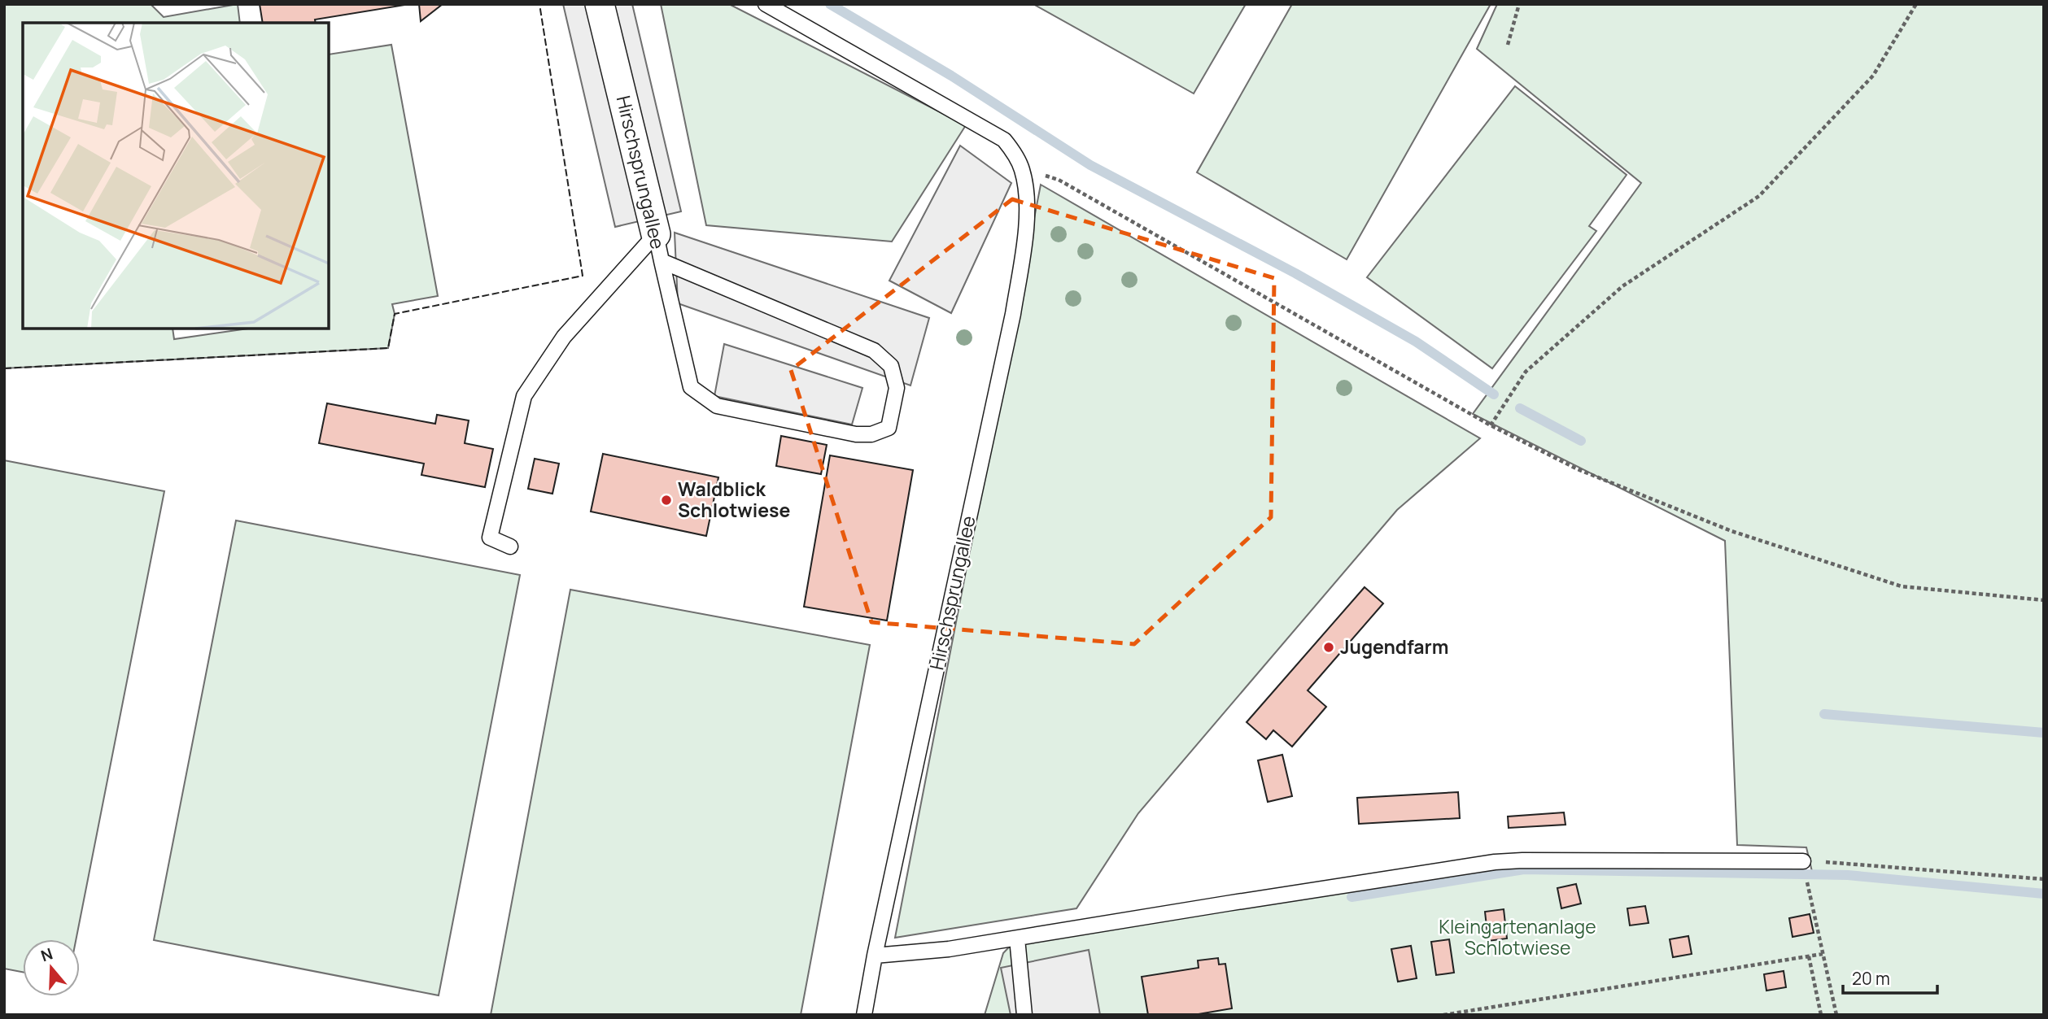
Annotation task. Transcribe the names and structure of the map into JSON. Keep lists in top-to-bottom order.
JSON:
{
  "streets": {
    "street": ["Hirschsprungallee"]
  },
  "parks": ["Kleingartenanlage Schlotwiese"],
  "places": ["Waldblick Schlotwiese", "Jugendfarm"],
  "scale_bar": "20 m",
  "north": "top"
}
